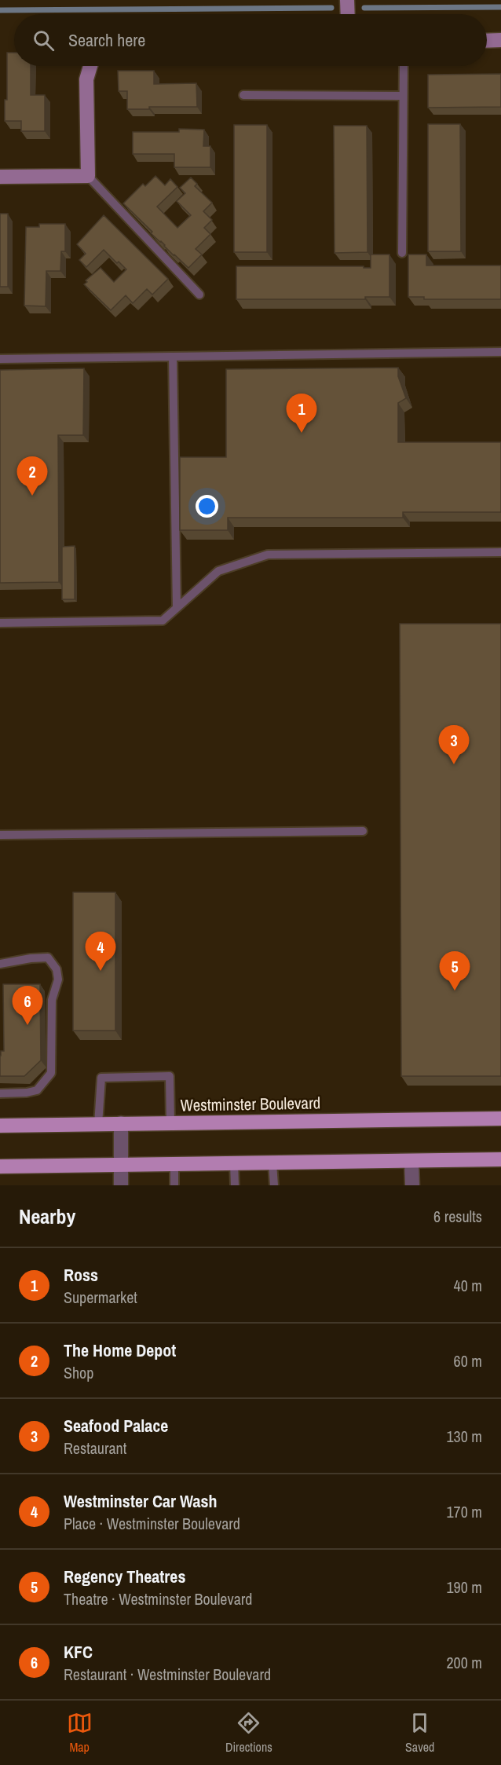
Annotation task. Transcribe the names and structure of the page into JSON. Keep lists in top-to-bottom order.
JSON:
{
  "streets": {
    "main road": ["Westminster Boulevard"]
  },
  "page": {
    "search": "Search here",
    "pins": [
      "1",
      "2",
      "3",
      "4",
      "5",
      "6"
    ],
    "heading": ["Nearby", "6 results"],
    "list": [
      {
        "mark": "1",
        "name": "Ross",
        "note": "Supermarket",
        "value": "40 m"
      },
      {
        "mark": "2",
        "name": "The Home Depot",
        "note": "Shop",
        "value": "60 m"
      },
      {
        "mark": "3",
        "name": "Seafood Palace",
        "note": "Restaurant",
        "value": "130 m"
      },
      {
        "mark": "4",
        "name": "Westminster Car Wash",
        "note": "Place · Westminster Boulevard",
        "value": "170 m"
      },
      {
        "mark": "5",
        "name": "Regency Theatres",
        "note": "Theatre · Westminster Boulevard",
        "value": "190 m"
      },
      {
        "mark": "6",
        "name": "KFC",
        "note": "Restaurant · Westminster Boulevard",
        "value": "200 m"
      }
    ],
    "nav": ["Map", "Directions", "Saved"]
  }
}
